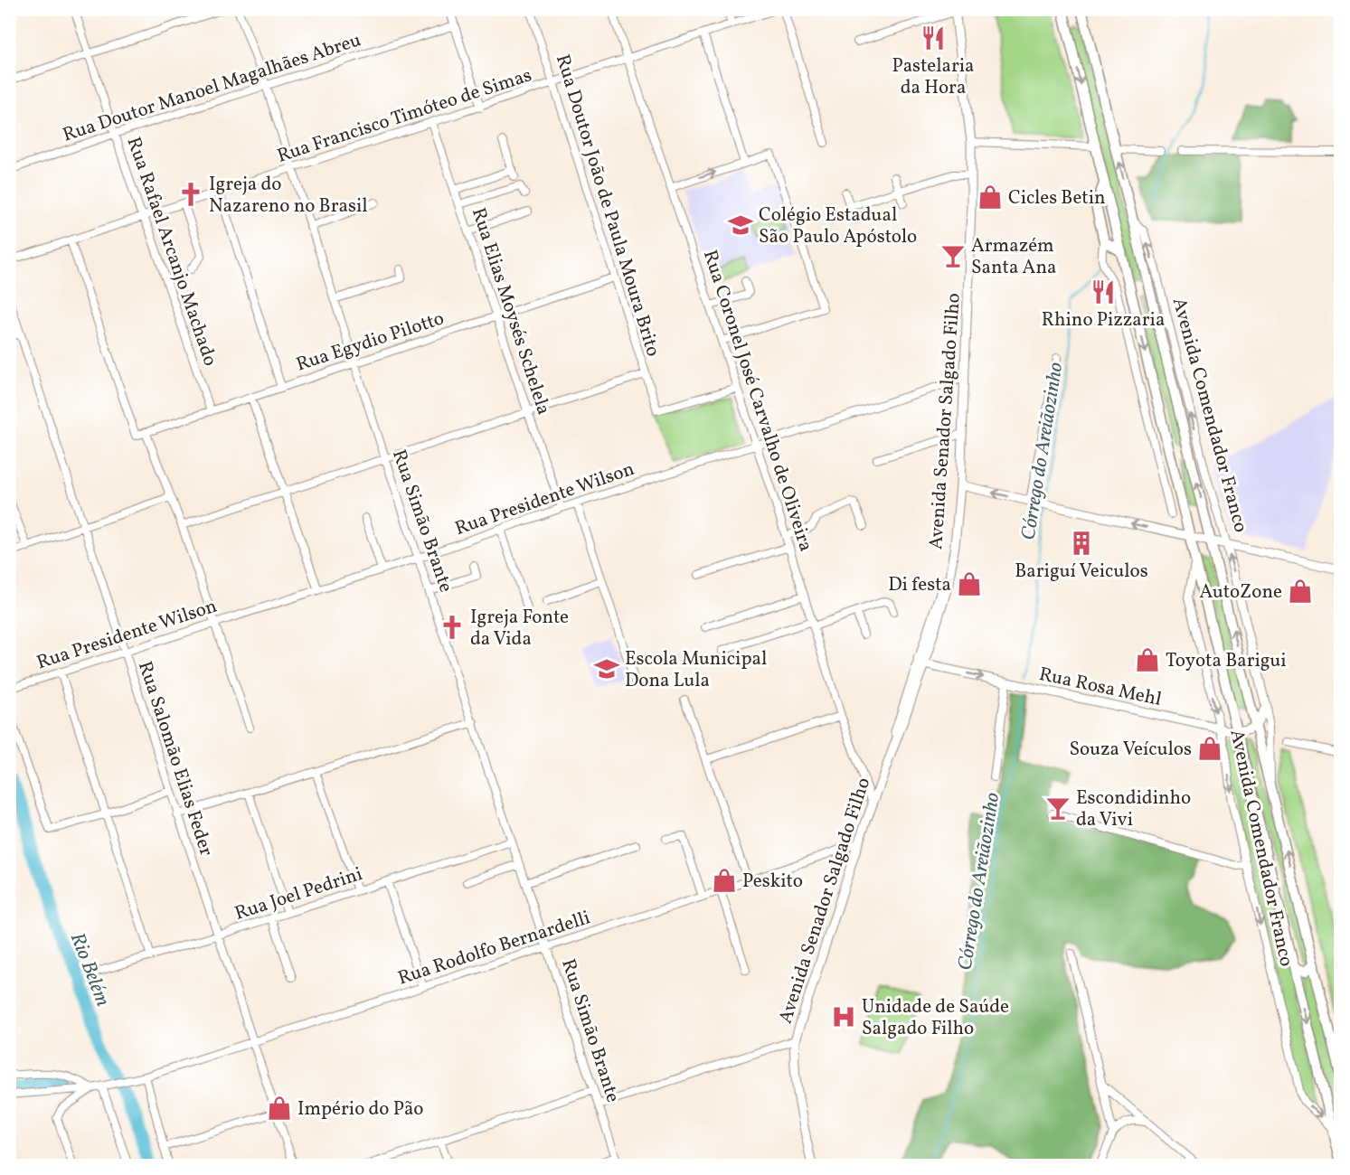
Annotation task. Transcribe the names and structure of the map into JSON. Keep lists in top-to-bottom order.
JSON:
{
  "streets": {
    "highway": ["Avenida Comendador Franco"],
    "main road": ["Avenida Senador Salgado Filho", "Rua Rosa Mehl"],
    "street": [
      "Rua Doutor Manoel Magalhães Abreu",
      "Rua Francisco Timóteo de Simas",
      "Rua Doutor João de Paula Moura Brito",
      "Rua Rafael Arcanjo Machado",
      "Rua Elias Moysés Schelela",
      "Rua Egydio Pilotto",
      "Rua Coronel José Carvalho de Oliveira",
      "Rua Presidente Wilson",
      "Rua Simão Brante",
      "Rua Salomão Elias Feder",
      "Rua Joel Pedrini",
      "Rua Rodolfo Bernardelli"
    ]
  },
  "crossings": [
    ["Rua Doutor Manoel Magalhães Abreu", "Rua Rafael Arcanjo Machado"],
    ["Rua Doutor Manoel Magalhães Abreu", "Rua Simão Brante"],
    ["Rua Francisco Timóteo de Simas", "Rua Doutor João de Paula Moura Brito"],
    ["Rua Francisco Timóteo de Simas", "Rua Rafael Arcanjo Machado"],
    ["Rua Francisco Timóteo de Simas", "Rua Elias Moysés Schelela"],
    ["Rua Francisco Timóteo de Simas", "Rua Egydio Pilotto"],
    ["Rua Francisco Timóteo de Simas", "Rua Coronel José Carvalho de Oliveira"],
    ["Rua Francisco Timóteo de Simas", "Rua Simão Brante"],
    ["Rua Doutor João de Paula Moura Brito", "Rua Egydio Pilotto"],
    ["Rua Doutor João de Paula Moura Brito", "Rua Coronel José Carvalho de Oliveira"],
    ["Rua Rafael Arcanjo Machado", "Rua Egydio Pilotto"],
    ["Rua Elias Moysés Schelela", "Rua Egydio Pilotto"],
    ["Rua Elias Moysés Schelela", "Rua Presidente Wilson"],
    ["Rua Egydio Pilotto", "Rua Simão Brante"],
    ["Rua Coronel José Carvalho de Oliveira", "Avenida Senador Salgado Filho"],
    ["Rua Coronel José Carvalho de Oliveira", "Rua Presidente Wilson"],
    ["Avenida Comendador Franco", "Rua Rosa Mehl"],
    ["Avenida Senador Salgado Filho", "Rua Presidente Wilson"],
    ["Avenida Senador Salgado Filho", "Rua Rosa Mehl"],
    ["Avenida Senador Salgado Filho", "Rua Rodolfo Bernardelli"],
    ["Rua Presidente Wilson", "Rua Simão Brante"],
    ["Rua Presidente Wilson", "Rua Salomão Elias Feder"],
    ["Rua Simão Brante", "Rua Joel Pedrini"],
    ["Rua Simão Brante", "Rua Rodolfo Bernardelli"],
    ["Rua Salomão Elias Feder", "Rua Joel Pedrini"],
    ["Rua Salomão Elias Feder", "Rua Rodolfo Bernardelli"]
  ],
  "water": ["Córrego do Areiãozinho", "Rio Belém"],
  "places": {
    "restaurant": ["Pastelaria da Hora", "Rhino Pizzaria"],
    "church": ["Igreja do Nazareno no Brasil", "Igreja Fonte da Vida"],
    "shop": [
      "Cicles Betin",
      "Di festa",
      "AutoZone",
      "Toyota Barigui",
      "Souza Veículos",
      "Peskito",
      "Império do Pão"
    ],
    "school or university": ["Colégio Estadual São Paulo Apóstolo", "Escola Municipal Dona Lula"],
    "bar": ["Armazém Santa Ana", "Escondidinho da Vivi"],
    "building": ["Bariguí Veiculos"],
    "hospital": ["Unidade de Saúde Salgado Filho"]
  }
}
